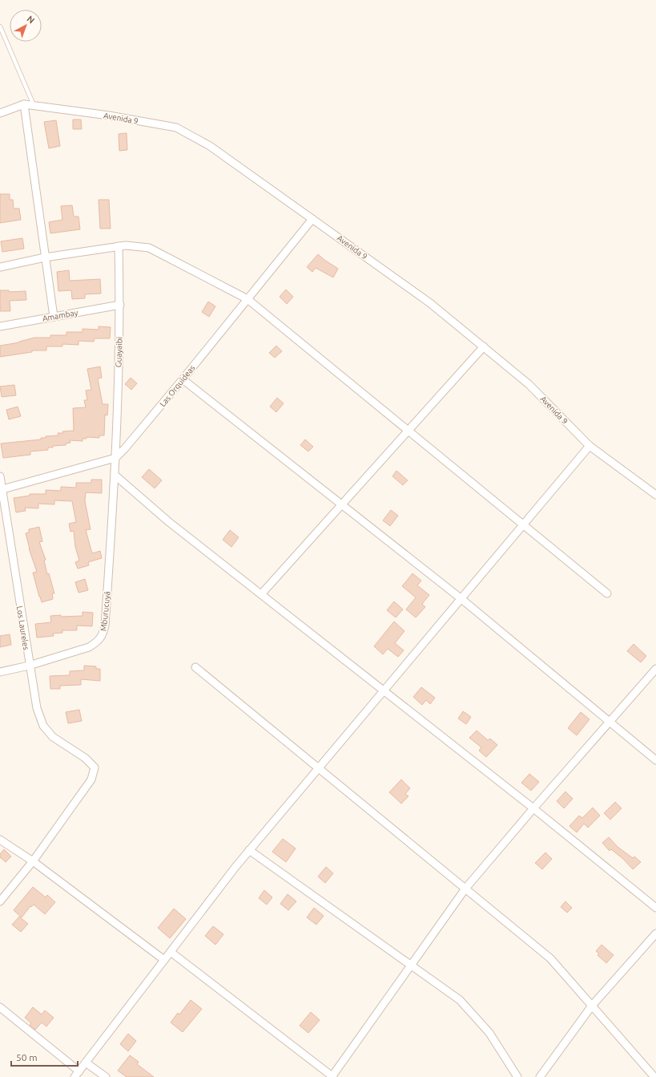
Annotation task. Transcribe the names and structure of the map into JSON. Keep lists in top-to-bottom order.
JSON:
{
  "streets": {
    "street": [
      "Avenida 9",
      "Amambay",
      "Guayaibi",
      "Las Orquídeas",
      "Mburucuyá",
      "Los Laureles"
    ]
  },
  "crossings": [
    ["Avenida 9", "Las Orquídeas"],
    ["Amambay", "Guayaibi"],
    ["Guayaibi", "Las Orquídeas"],
    ["Guayaibi", "Mburucuyá"],
    ["Las Orquídeas", "Los Laureles"],
    ["Mburucuyá", "Los Laureles"]
  ],
  "scale_bar": "50 m",
  "north": "top right"
}
